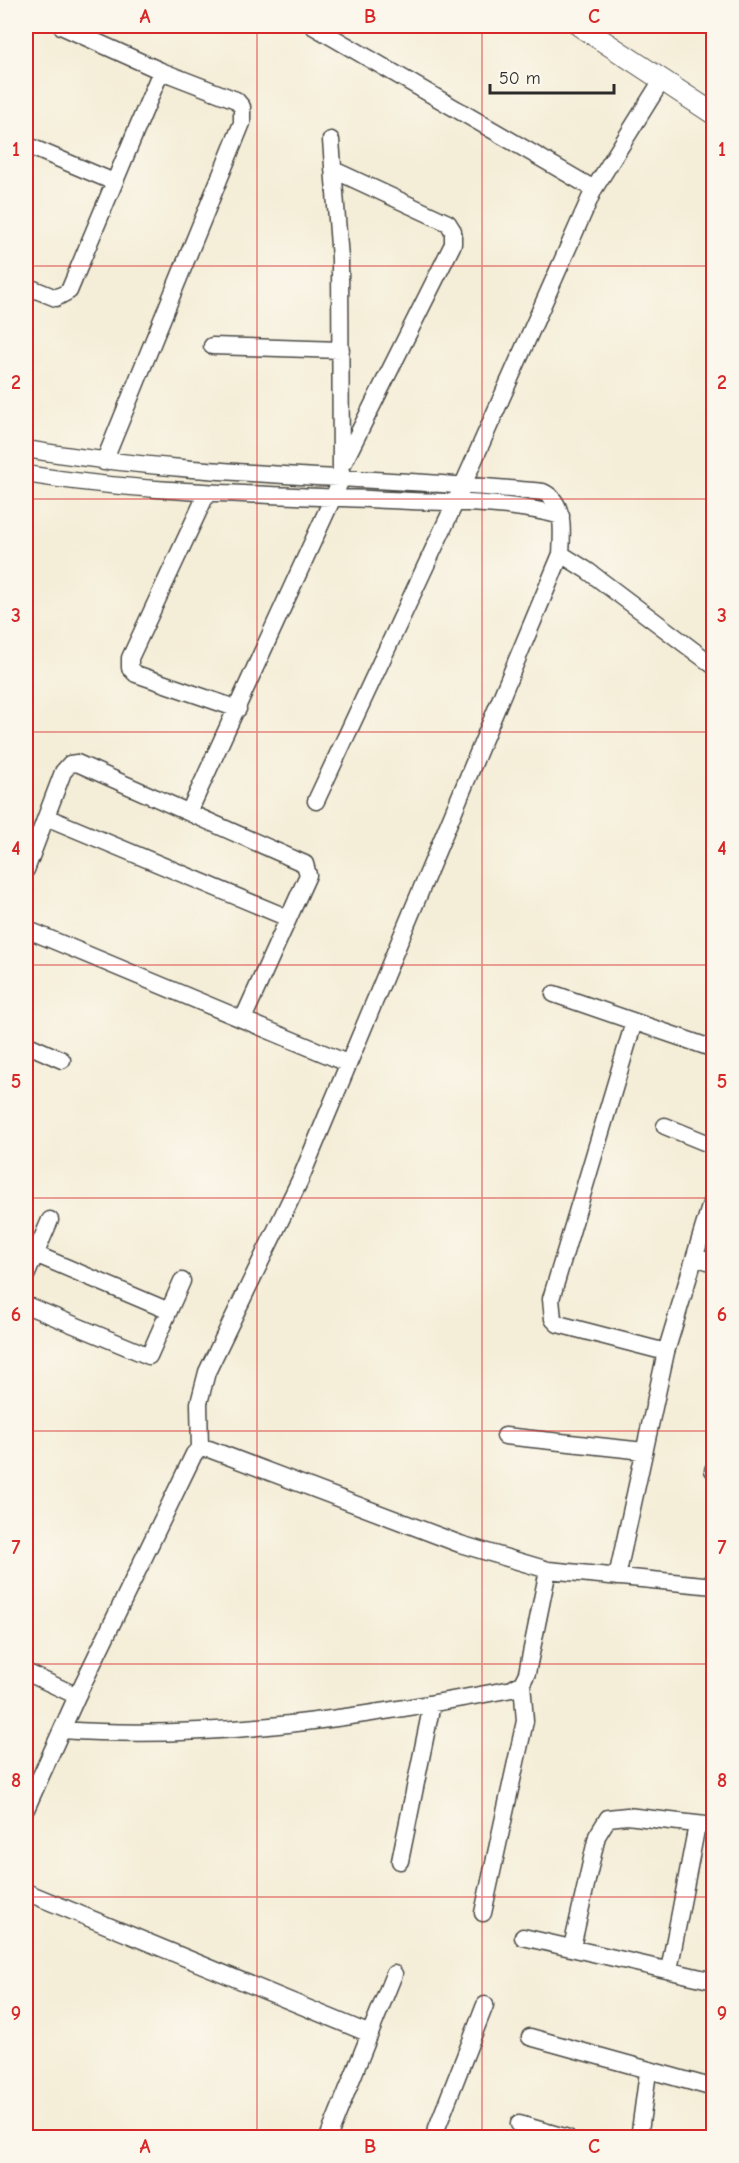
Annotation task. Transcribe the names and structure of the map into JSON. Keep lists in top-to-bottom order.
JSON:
{
  "scale_bar": "50 m",
  "grid": {
    "columns": ["A", "B", "C"],
    "rows": [
      "1",
      "2",
      "3",
      "4",
      "5",
      "6",
      "7",
      "8",
      "9"
    ]
  }
}
